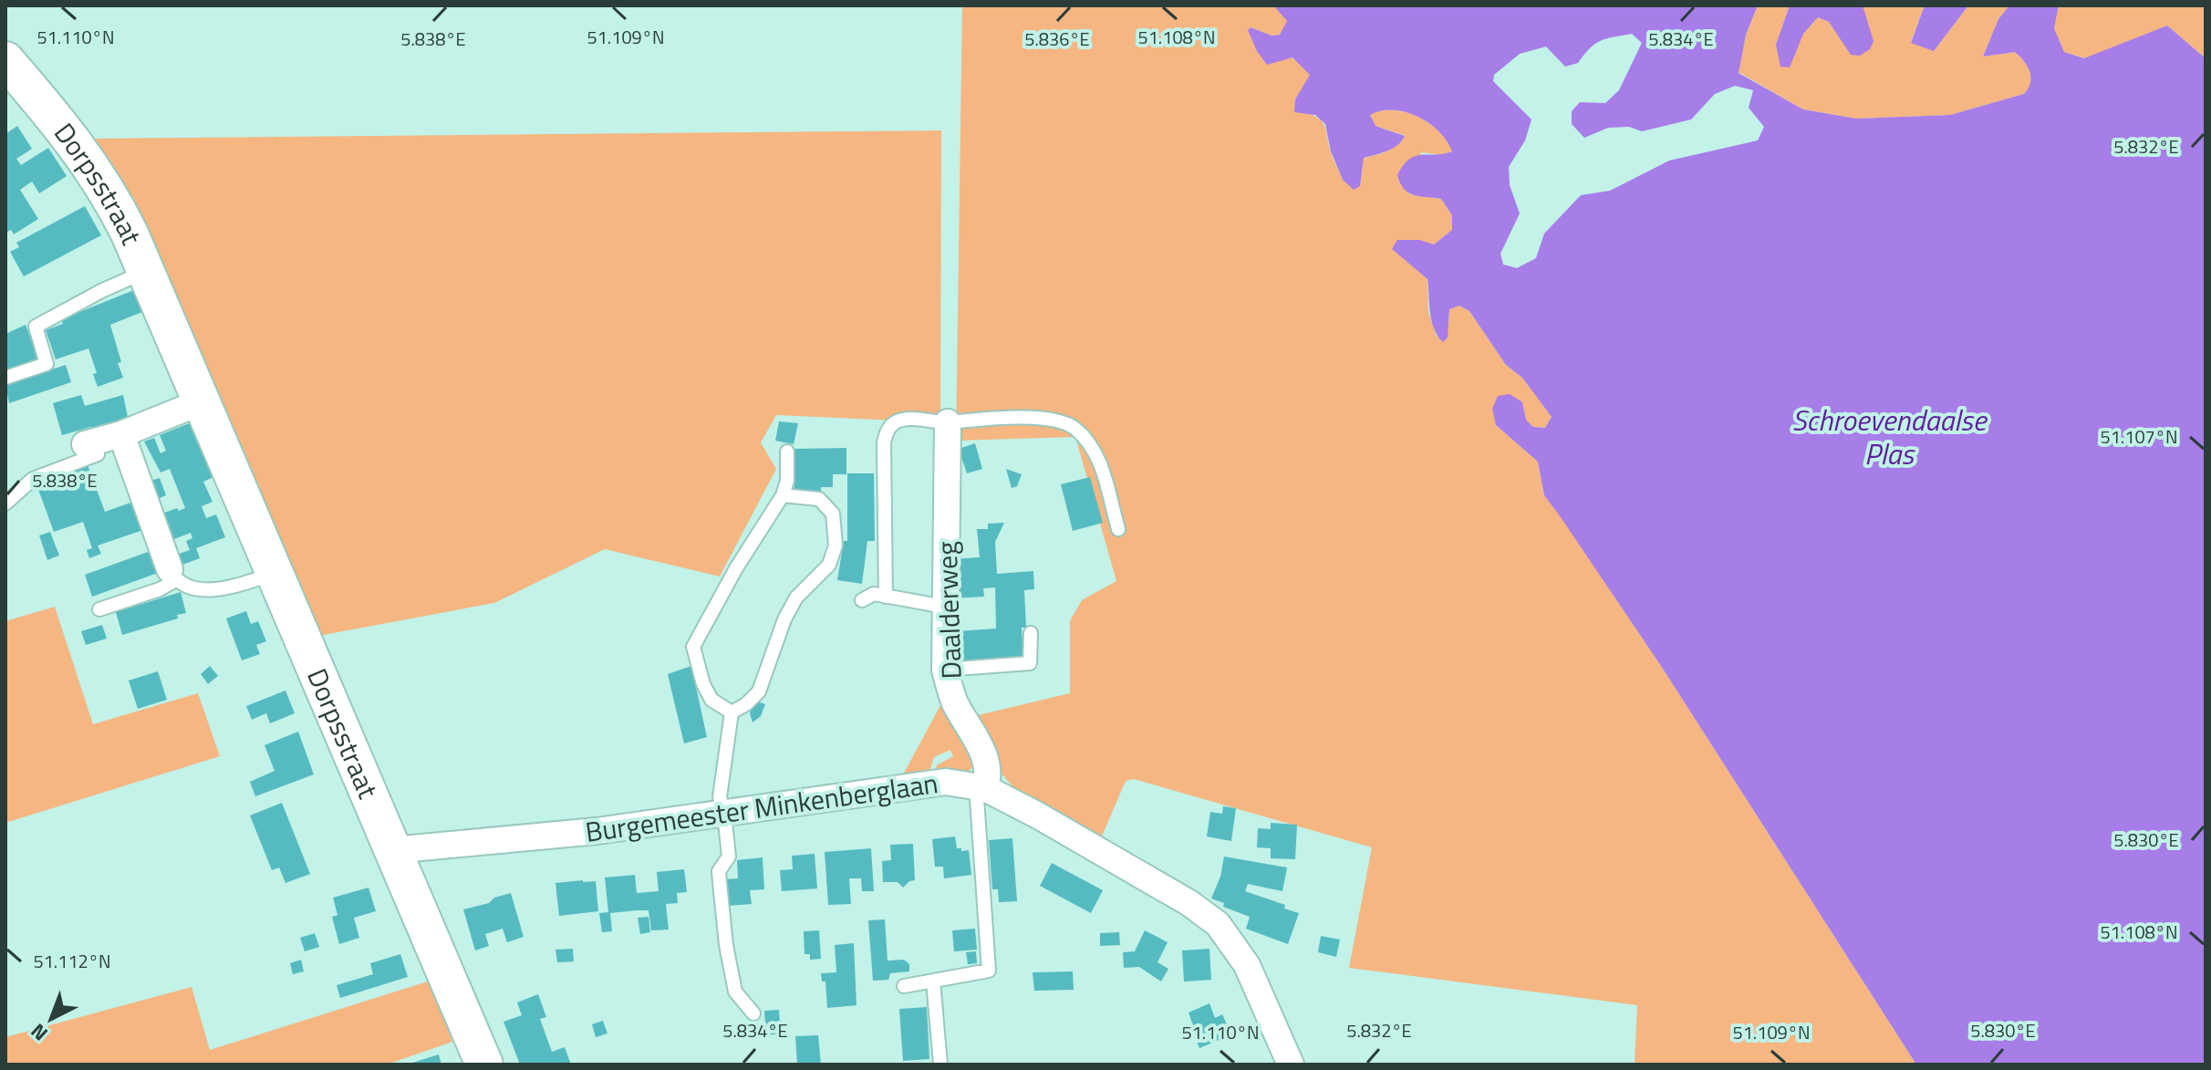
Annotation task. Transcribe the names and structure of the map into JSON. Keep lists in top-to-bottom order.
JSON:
{
  "streets": {
    "street": ["Dorpsstraat", "Daalderweg", "Burgemeester Minkenberglaan"]
  },
  "crossings": [
    ["Dorpsstraat", "Burgemeester Minkenberglaan"],
    ["Daalderweg", "Burgemeester Minkenberglaan"]
  ],
  "water": ["Schroevendaalse Plas"],
  "north": "bottom left",
  "coordinates": [
    "51.109°N",
    "51.110°N",
    "51.108°N",
    "5.838°E",
    "5.836°E",
    "5.834°E",
    "5.832°E",
    "51.107°N",
    "5.830°E",
    "51.112°N"
  ]
}
